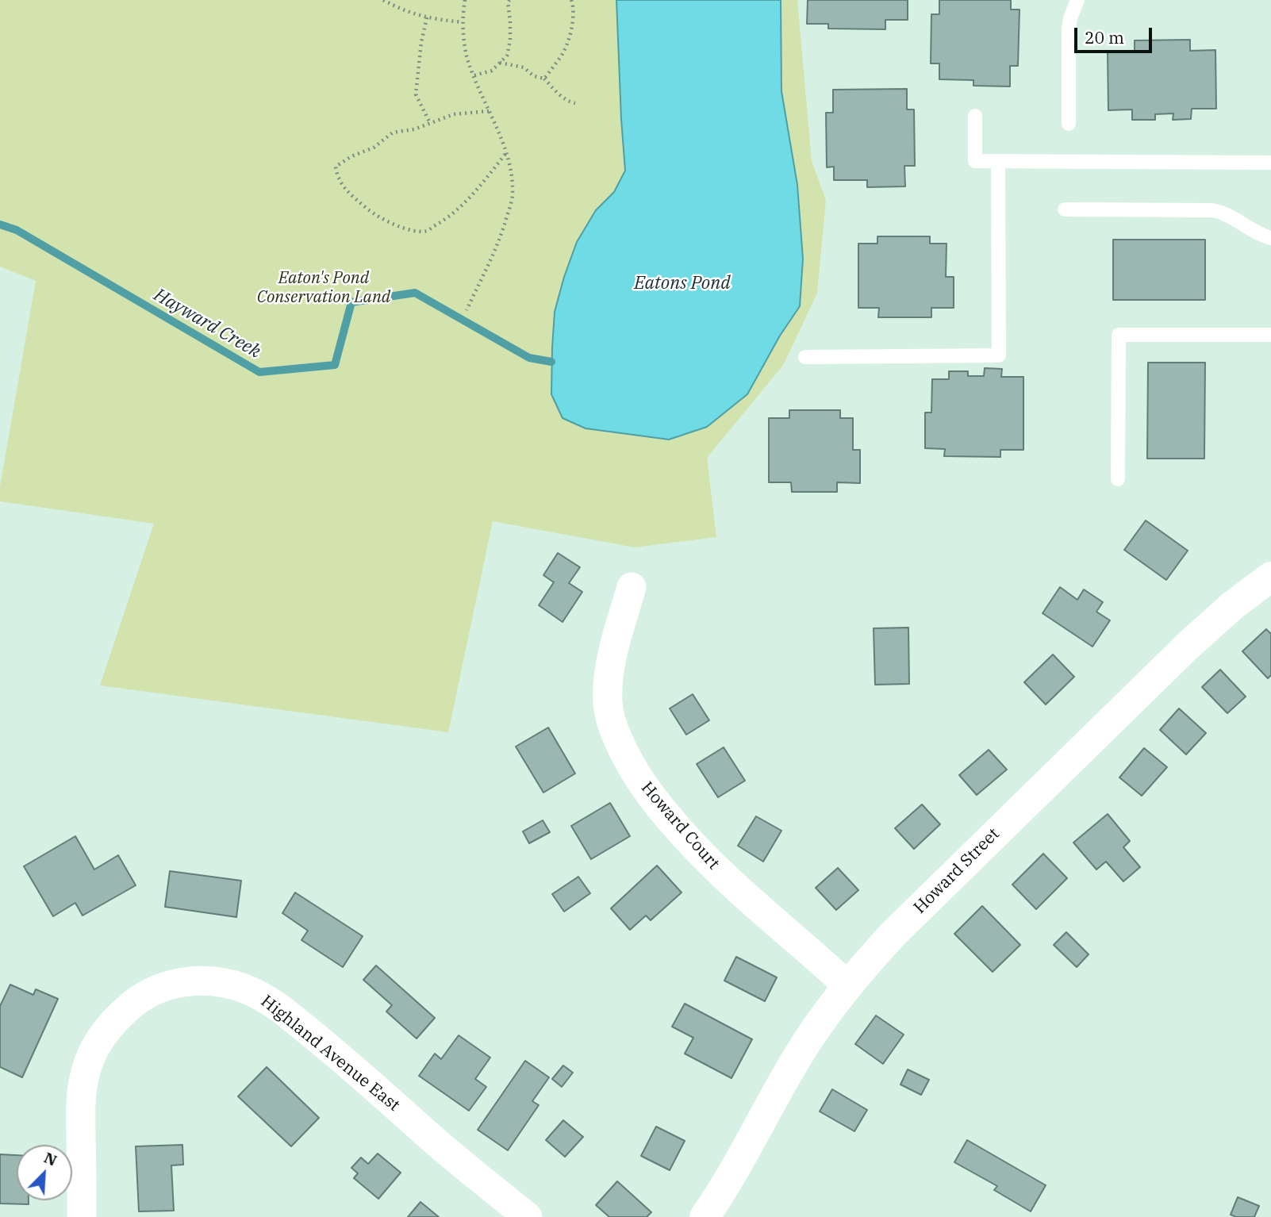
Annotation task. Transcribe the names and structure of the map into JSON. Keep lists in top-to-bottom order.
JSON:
{
  "streets": {
    "street": ["Howard Court", "Howard Street", "Highland Avenue East"]
  },
  "crossings": [
    ["Howard Court", "Howard Street"]
  ],
  "water": ["Eatons Pond", "Hayward Creek"],
  "parks": ["Eaton's Pond Conservation Land"],
  "scale_bar": "20 m",
  "north": "top right"
}
